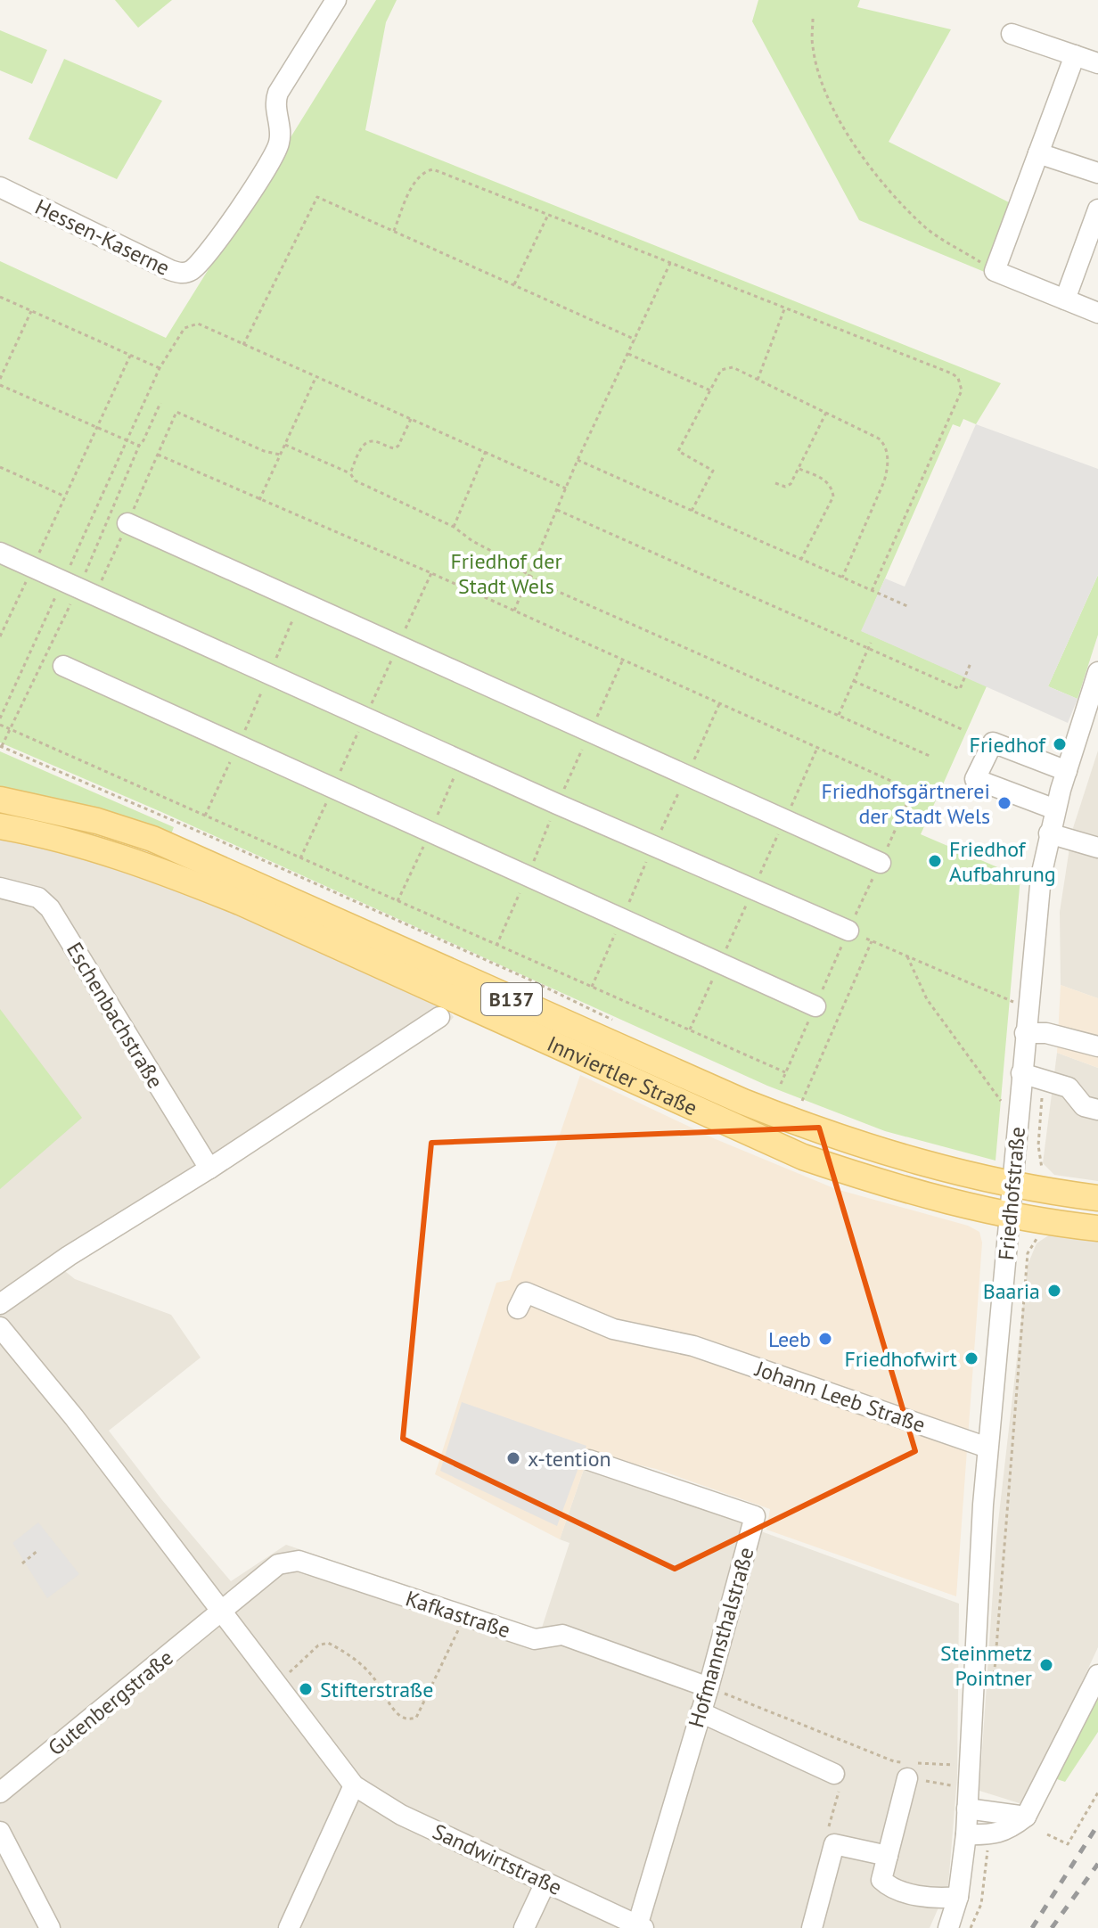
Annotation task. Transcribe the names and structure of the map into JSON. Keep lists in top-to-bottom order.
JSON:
{
  "streets": {
    "main road": ["B137", "Innviertler Straße"],
    "street": [
      "Hessen-Kaserne",
      "Eschenbachstraße",
      "Friedhofstraße",
      "Johann Leeb Straße",
      "Kafkastraße",
      "Hofmannsthalstraße",
      "Gutenbergstraße",
      "Sandwirtstraße"
    ]
  },
  "crossings": [
    ["Innviertler Straße", "Friedhofstraße"],
    ["Friedhofstraße", "Johann Leeb Straße"],
    ["Kafkastraße", "Hofmannsthalstraße"],
    ["Kafkastraße", "Gutenbergstraße"],
    ["Hofmannsthalstraße", "Sandwirtstraße"]
  ],
  "parks": ["Friedhof der Stadt Wels"],
  "places": [
    "Friedhof",
    "Friedhofsgärtnerei der Stadt Wels",
    "Friedhof Aufbahrung",
    "Baaria",
    "Leeb",
    "Friedhofwirt",
    "x-tention",
    "Steinmetz Pointner",
    "Stifterstraße"
  ]
}
